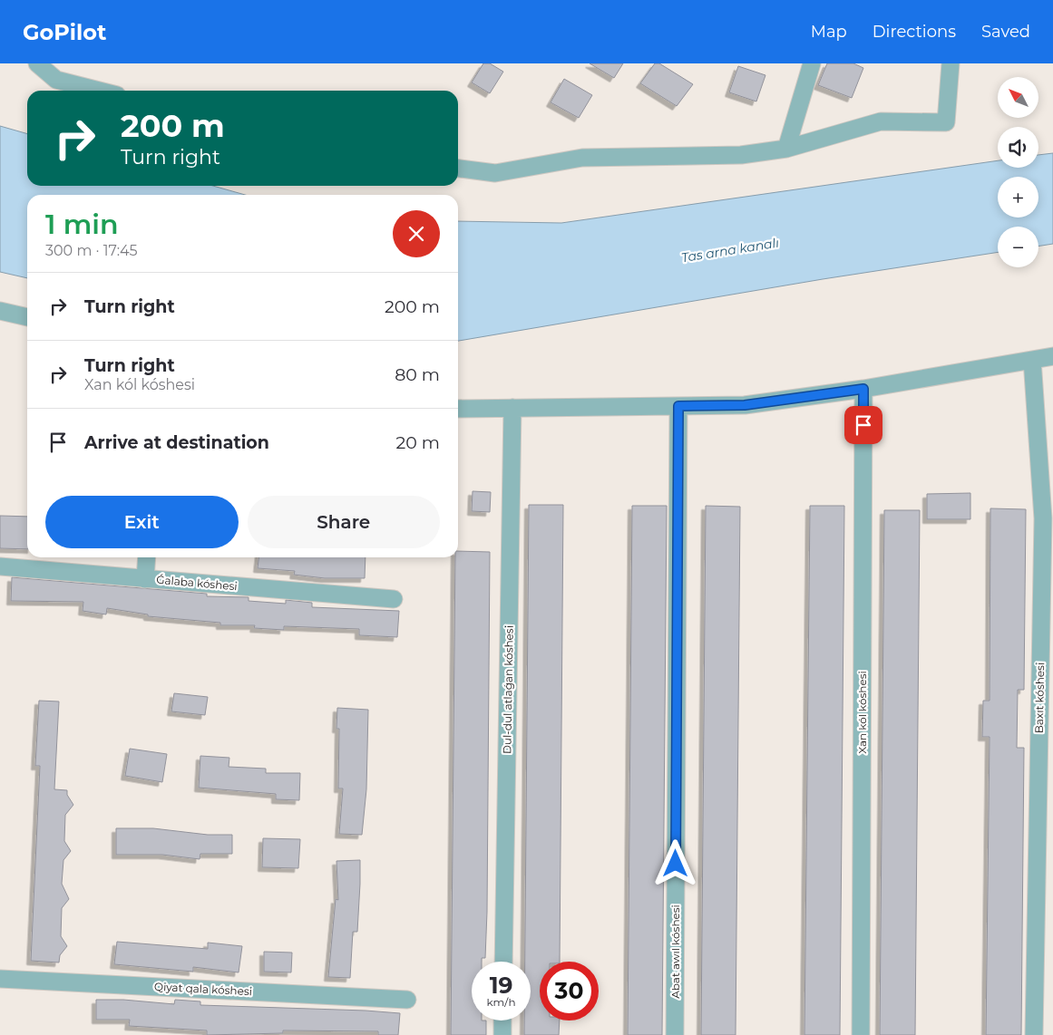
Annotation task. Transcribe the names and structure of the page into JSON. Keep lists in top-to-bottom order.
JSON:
{
  "streets": {
    "street": [
      "Ǵalaba kóshesi",
      "Dul-dul atlaǵan kóshesi",
      "Baxıt kóshesi",
      "Xan kól kóshesi",
      "Abat awıl kóshesi",
      "Qiyat qala kóshesi"
    ]
  },
  "water": ["Tas arna kanalı"],
  "north": "top left",
  "page": {
    "header": "GoPilot",
    "nav": ["Map", "Directions", "Saved"],
    "map_buttons": ["+", "−"],
    "turn": ["200 m", "Turn right"],
    "heading": ["1 min", "300 m · 17:45"],
    "list": [
      {
        "name": "Turn right",
        "value": "200 m"
      },
      {
        "name": "Turn right",
        "note": "Xan kól kóshesi",
        "value": "80 m"
      },
      {
        "name": "Arrive at destination",
        "value": "20 m"
      }
    ],
    "buttons": ["Exit", "Share"],
    "speed": "19 km/h",
    "limit": "30"
  }
}
